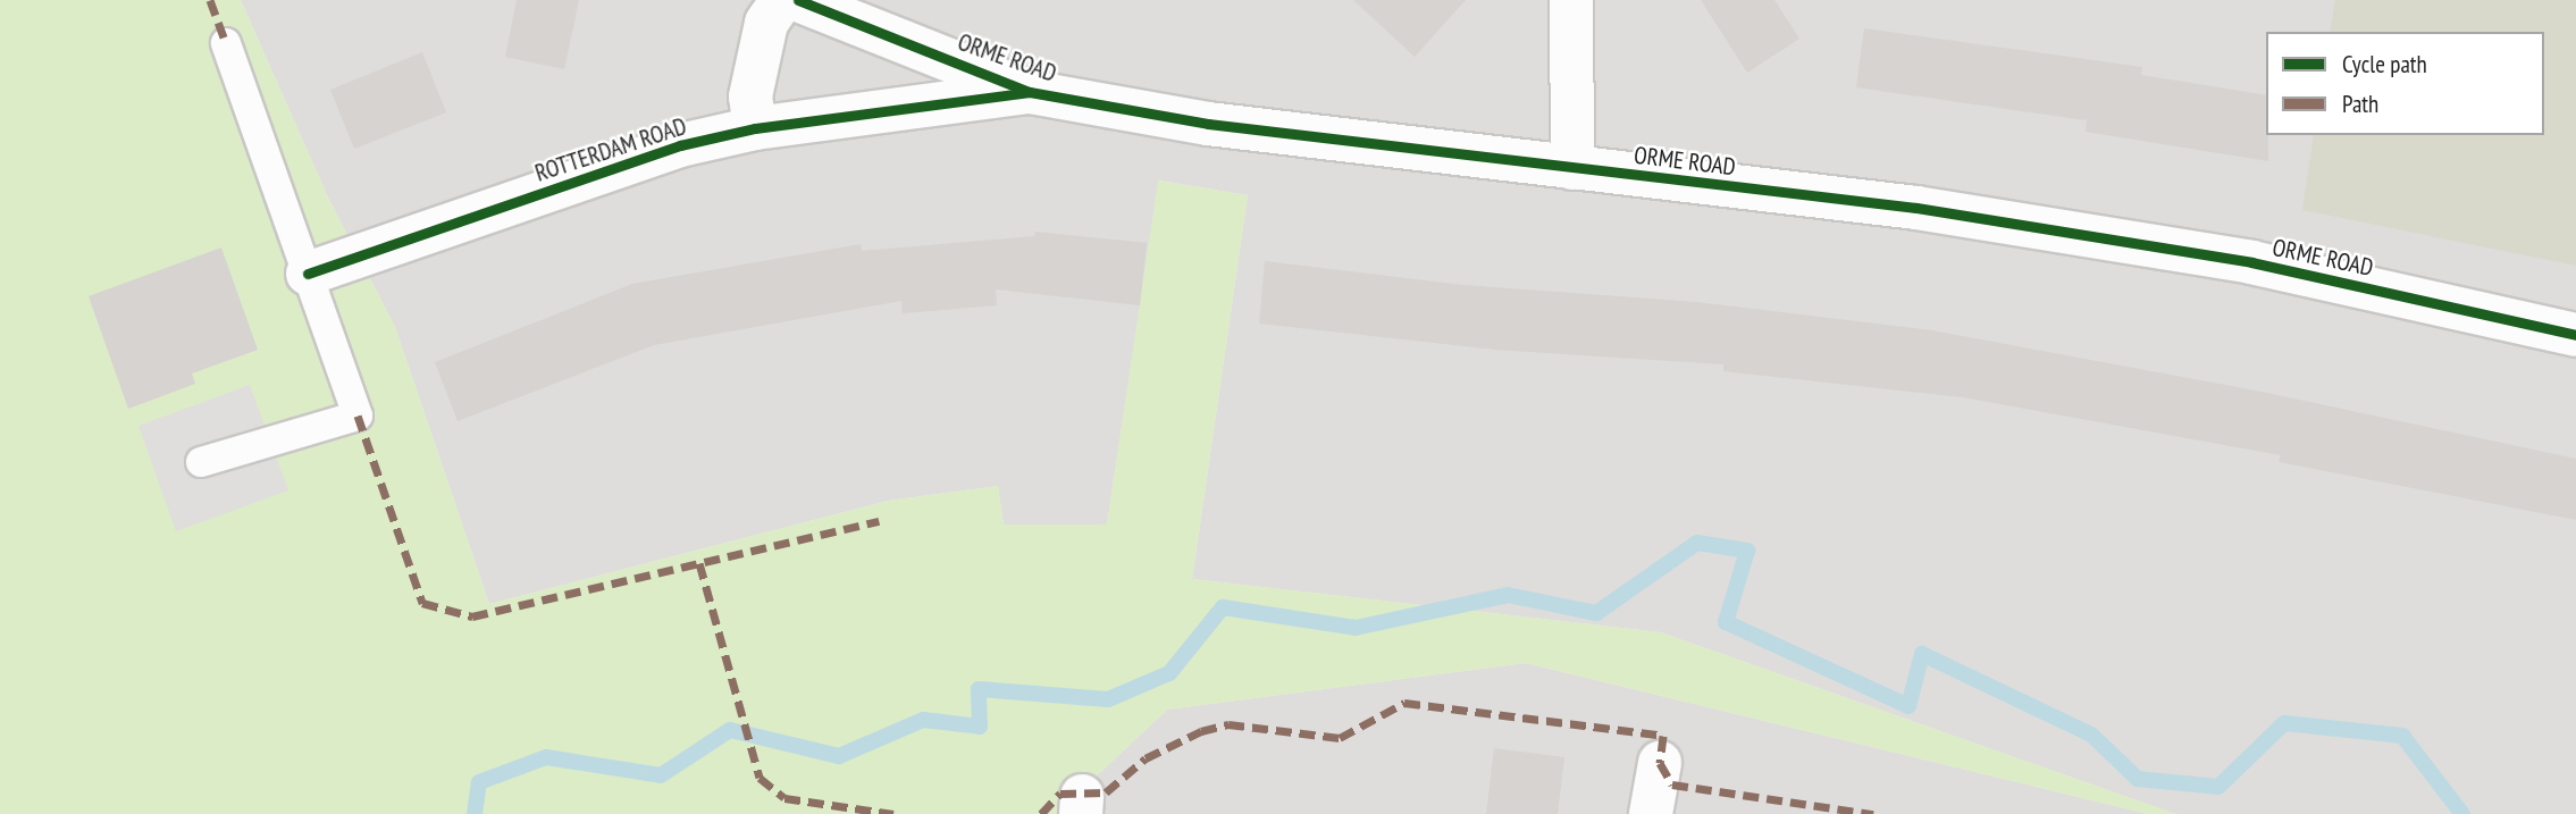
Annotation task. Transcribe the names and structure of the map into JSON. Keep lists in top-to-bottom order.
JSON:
{
  "streets": {
    "street": ["ORME ROAD", "ROTTERDAM ROAD"]
  },
  "crossings": [
    ["ORME ROAD", "ROTTERDAM ROAD"]
  ],
  "legend": ["Cycle path", "Path"]
}
